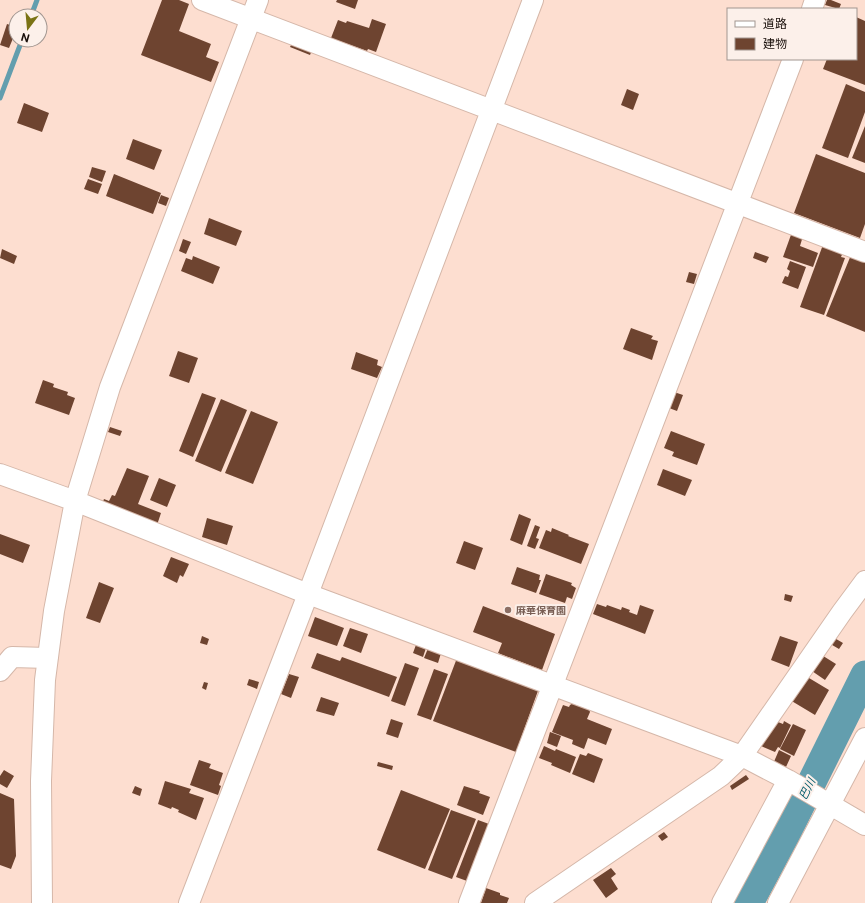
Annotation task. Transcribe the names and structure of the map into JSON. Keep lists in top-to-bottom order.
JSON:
{
  "water": ["巴川"],
  "places": ["麻華保育園"],
  "legend": ["道路", "建物"],
  "north": "bottom"
}
